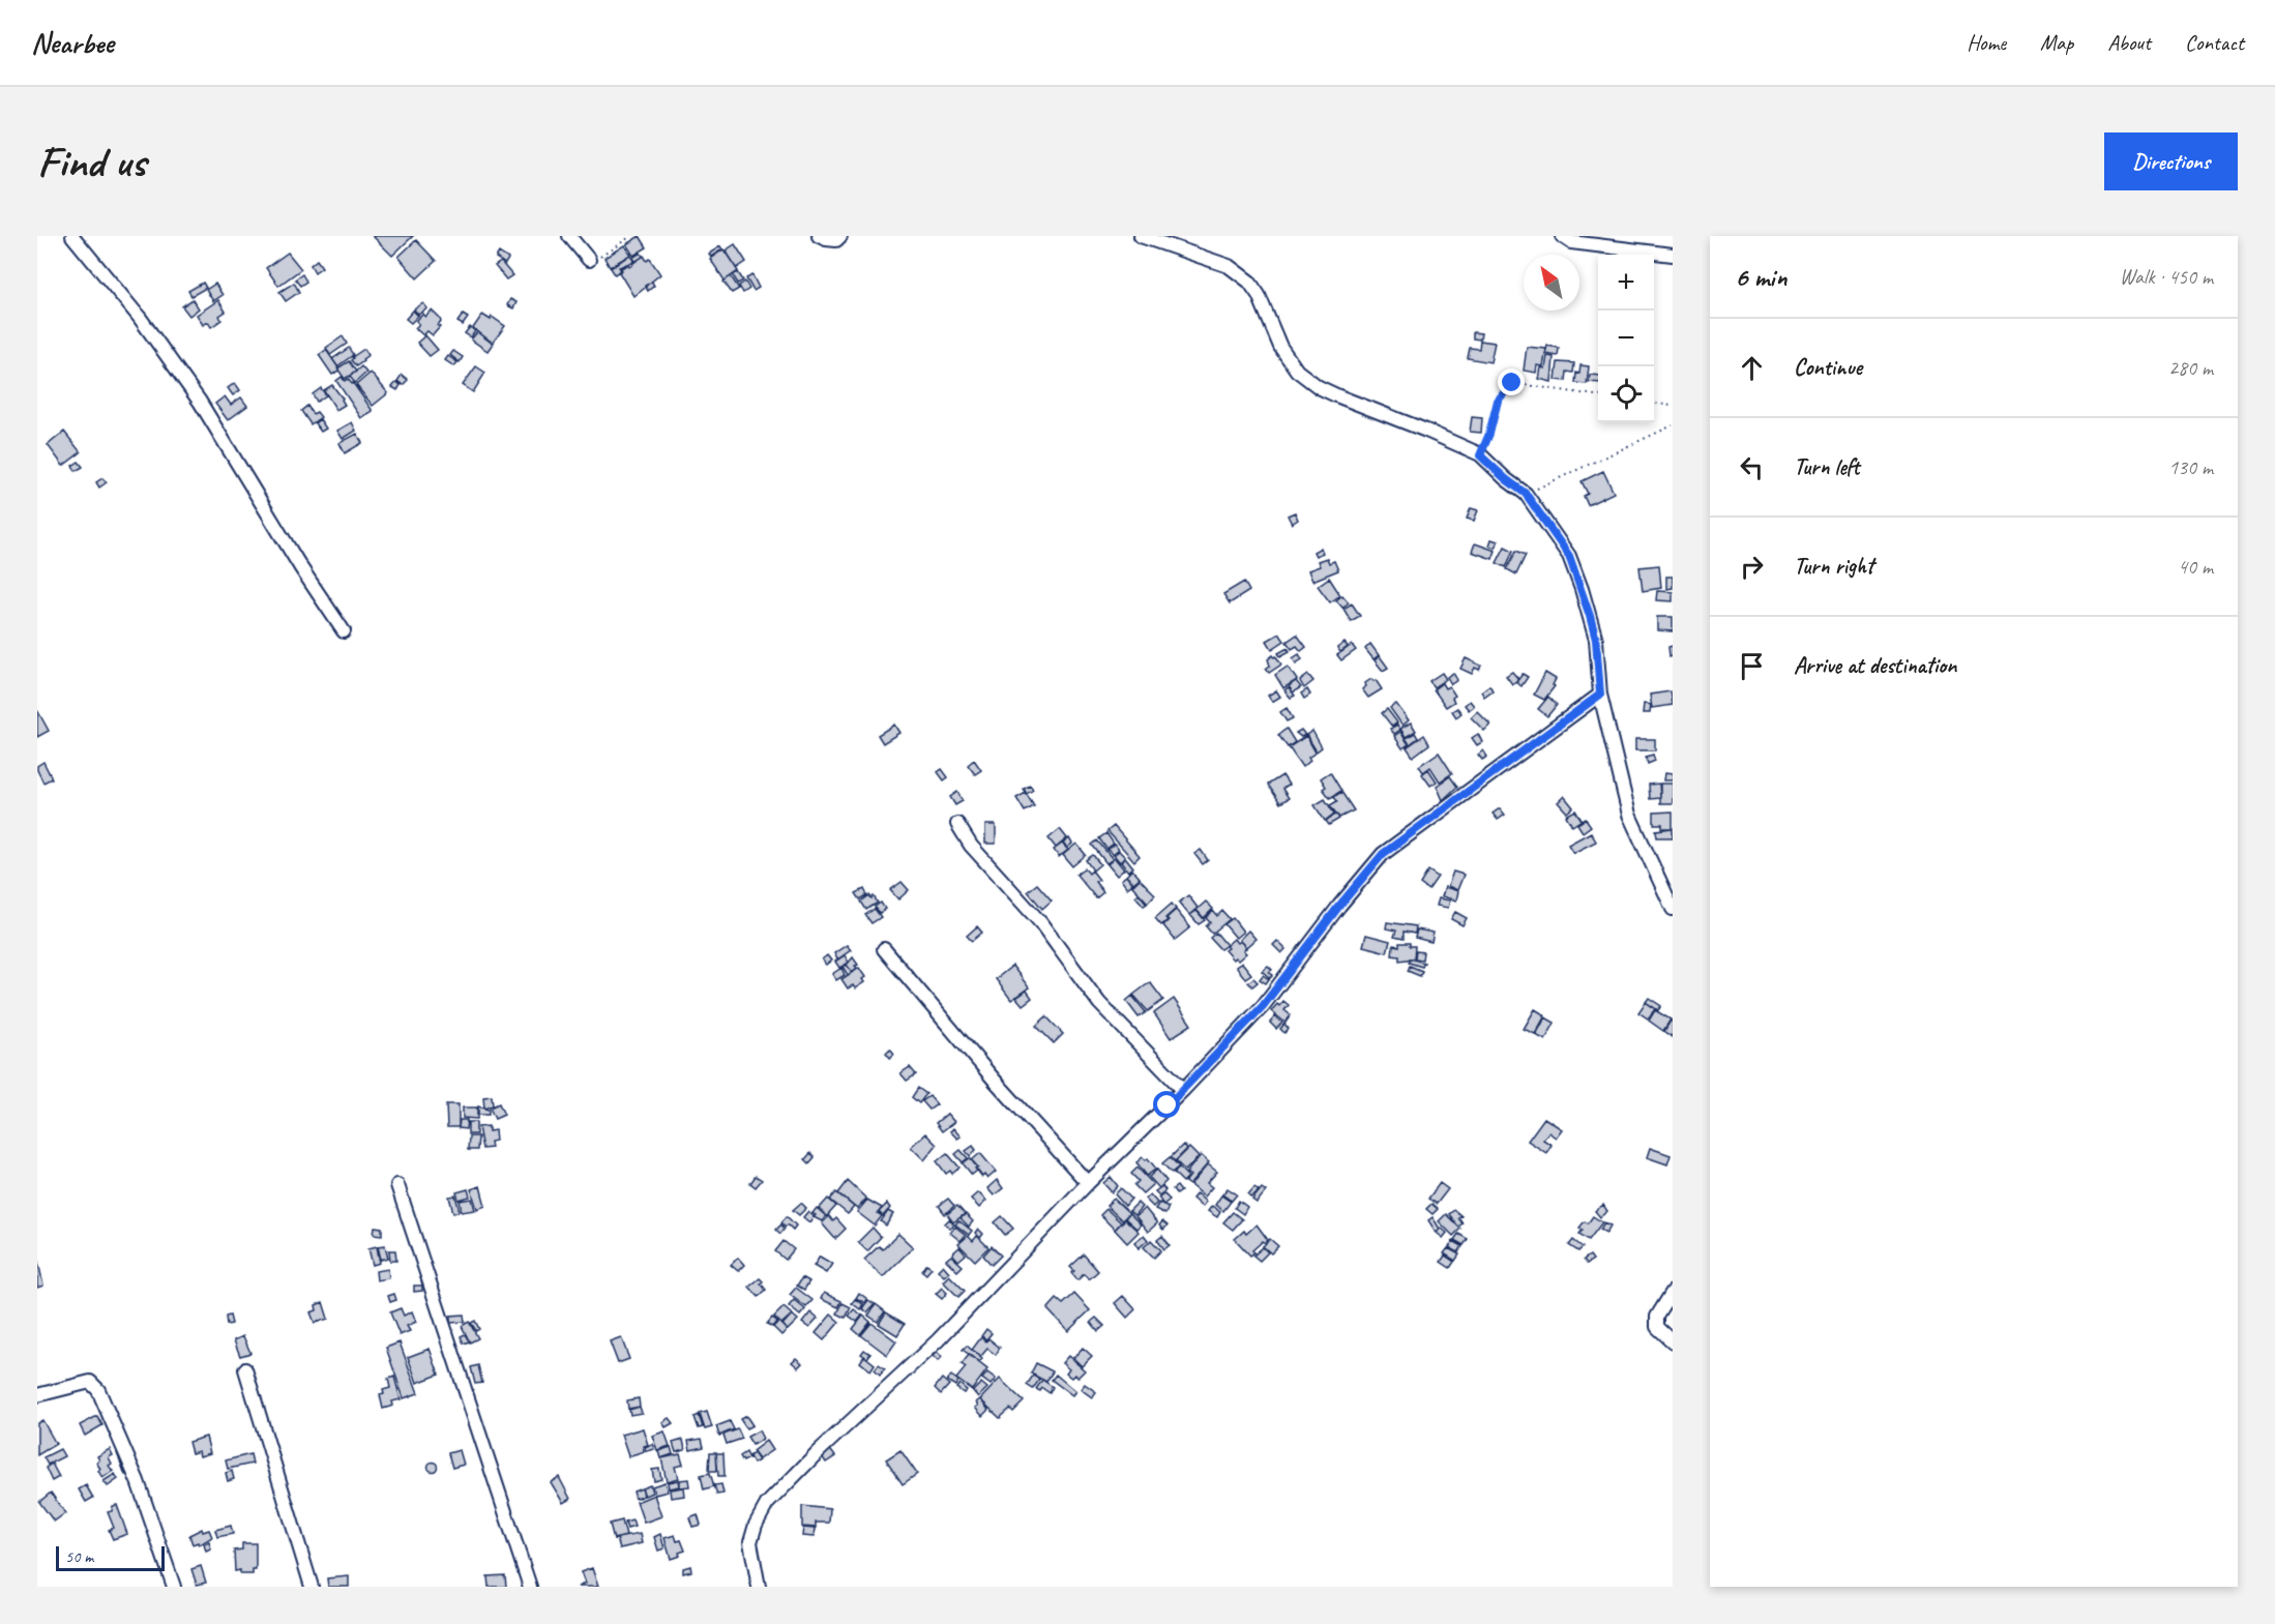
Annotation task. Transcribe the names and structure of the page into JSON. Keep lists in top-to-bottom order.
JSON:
{
  "scale_bar": "50 m",
  "north": "top left",
  "page": {
    "header": "Nearbee",
    "nav": [
      "Home",
      "Map",
      "About",
      "Contact"
    ],
    "buttons": "Directions",
    "title": "Find us",
    "heading": ["6 min", "Walk · 450 m"],
    "map_buttons": ["+", "−"],
    "list": [
      ["Continue", "280 m"],
      ["Turn left", "130 m"],
      ["Turn right", "40 m"],
      "Arrive at destination"
    ],
    "scale": "50 m"
  }
}
